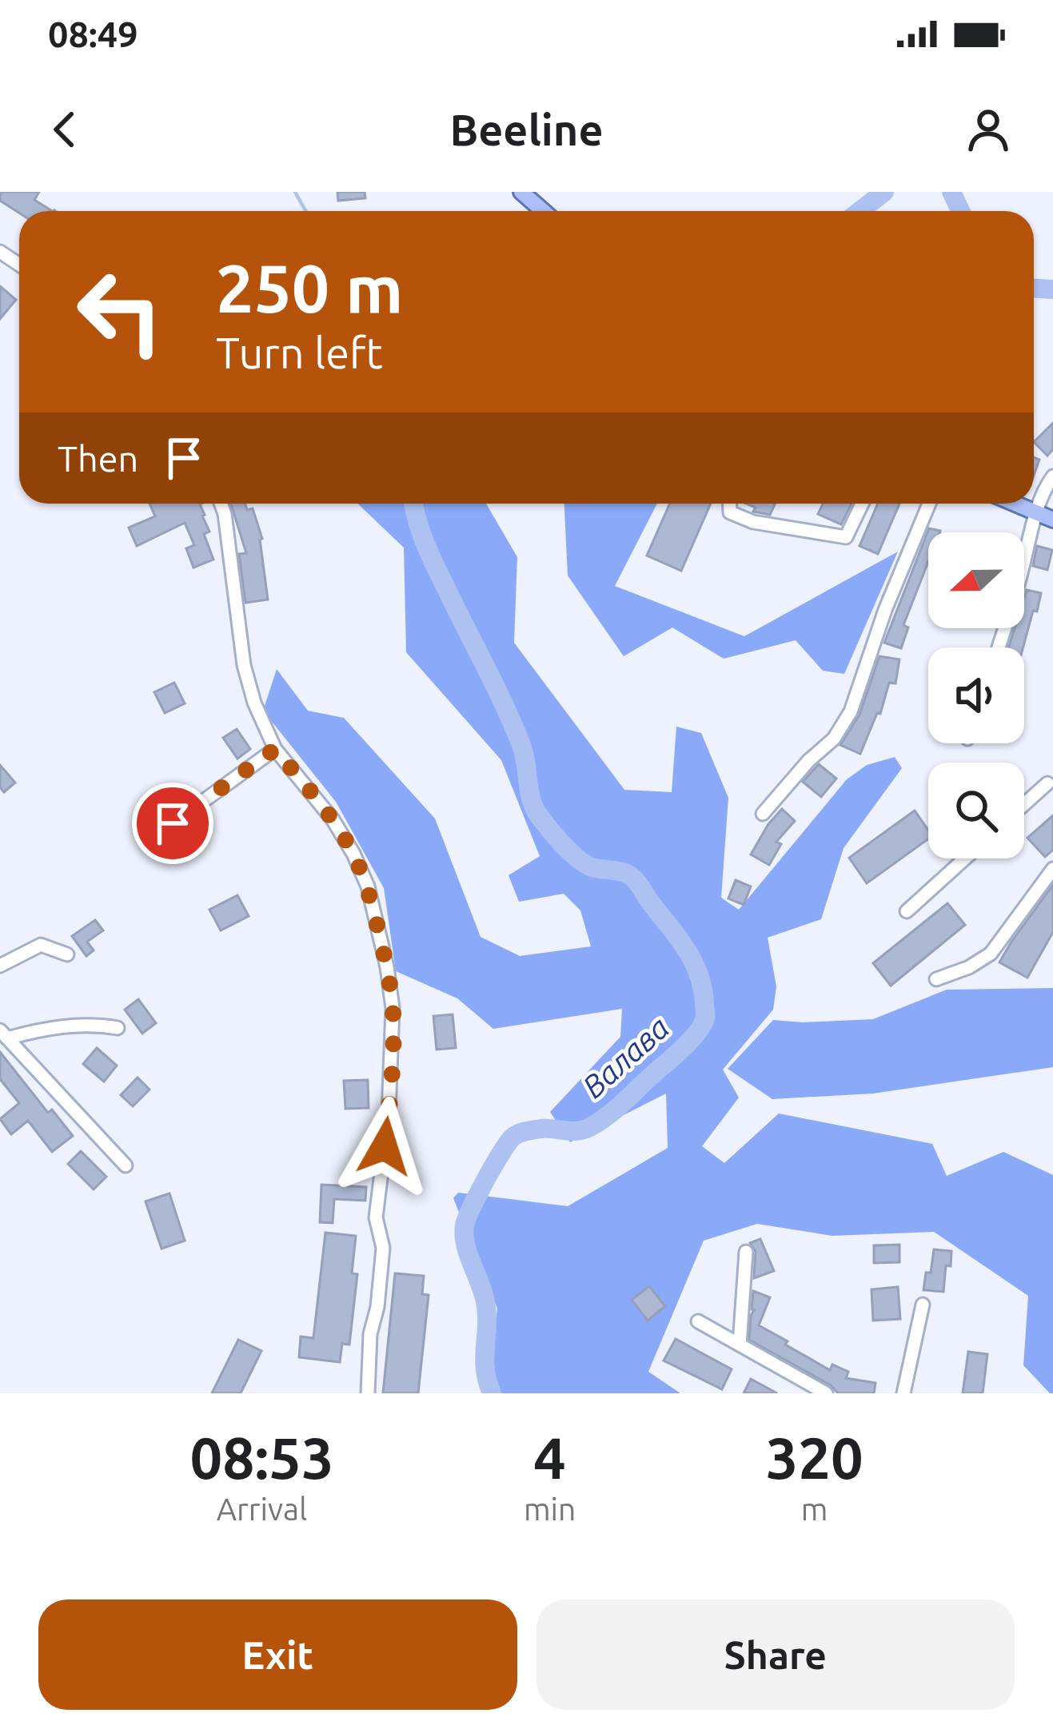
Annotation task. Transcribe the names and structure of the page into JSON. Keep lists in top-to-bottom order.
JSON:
{
  "water": ["Валава"],
  "north": "left",
  "page": {
    "status": "08:49",
    "header": "Beeline",
    "turn": ["250 m", "Turn left"],
    "then": "Then",
    "eta": [
      "08:53",
      "Arrival",
      "4",
      "min",
      "320",
      "m"
    ],
    "buttons": ["Exit", "Share"]
  }
}
